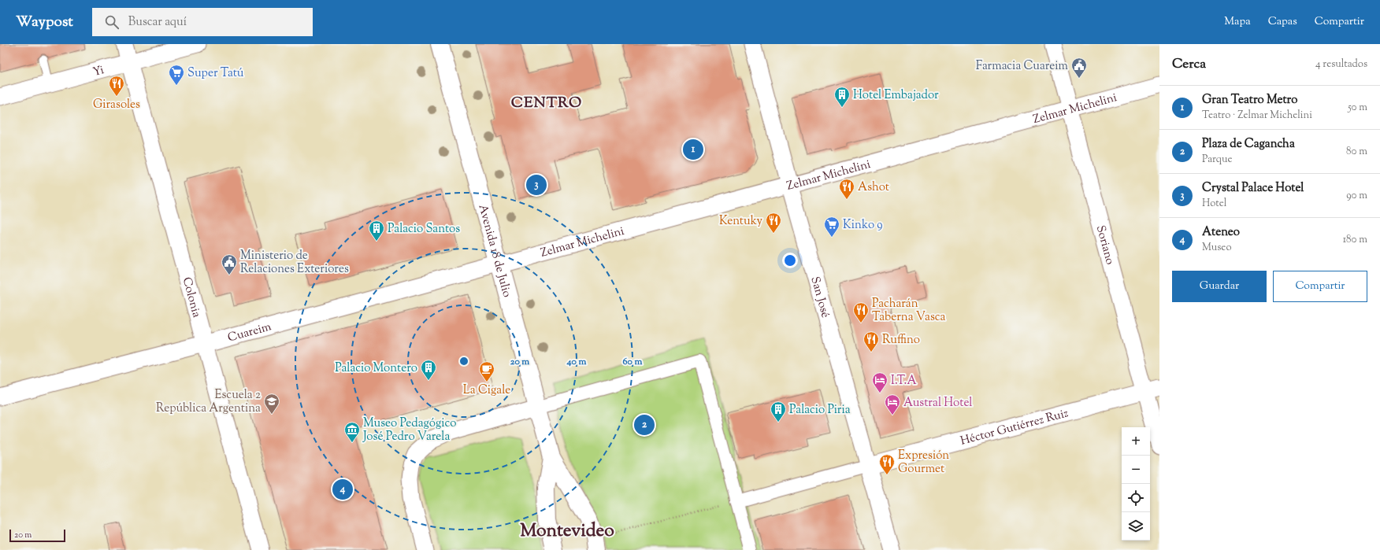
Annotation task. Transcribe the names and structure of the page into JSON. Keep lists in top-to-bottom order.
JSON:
{
  "streets": {
    "main road": ["Avenida 18 de Julio"],
    "street": [
      "Yi",
      "Zelmar Michelini",
      "Soriano",
      "Colonia",
      "San José",
      "Cuareim",
      "Héctor Gutiérrez Ruiz"
    ]
  },
  "crossings": [
    ["Yi", "Colonia"],
    ["Zelmar Michelini", "Soriano"],
    ["Zelmar Michelini", "Avenida 18 de Julio"],
    ["Zelmar Michelini", "San José"],
    ["Zelmar Michelini", "Cuareim"],
    ["Soriano", "Héctor Gutiérrez Ruiz"],
    ["Avenida 18 de Julio", "Cuareim"],
    ["Colonia", "Cuareim"],
    ["San José", "Héctor Gutiérrez Ruiz"]
  ],
  "districts": ["CENTRO", "Montevideo"],
  "places": {
    "public building": ["Farmacia Cuareim", "Ministerio de Relaciones Exteriores"],
    "supermarket": ["Super Tatú", "Kinko 9"],
    "restaurant": [
      "Girasoles",
      "Ashot",
      "Kentuky",
      "Pacharán Taberna Vasca",
      "Ruffino",
      "Expresión Gourmet"
    ],
    "building": [
      "Hotel Embajador",
      "Palacio Santos",
      "Palacio Montero",
      "Palacio Piria"
    ],
    "cafe": ["La Cigale"],
    "hotel": ["I.T.A", "Austral Hotel"],
    "school or university": ["Escuela 2 República Argentina"],
    "museum": ["Museo Pedagógico José Pedro Varela"]
  },
  "scale_bar": "20 m",
  "page": {
    "header": "Waypost",
    "search": "Buscar aquí",
    "nav": ["Mapa", "Capas", "Compartir"],
    "heading": ["Cerca", "4 resultados"],
    "list": [
      {
        "mark": "1",
        "name": "Gran Teatro Metro",
        "note": "Teatro · Zelmar Michelini",
        "value": "50 m"
      },
      {
        "mark": "2",
        "name": "Plaza de Cagancha",
        "note": "Parque",
        "value": "80 m"
      },
      {
        "mark": "3",
        "name": "Crystal Palace Hotel",
        "note": "Hotel",
        "value": "90 m"
      },
      {
        "mark": "4",
        "name": "Ateneo",
        "note": "Museo",
        "value": "180 m"
      }
    ],
    "pins": [
      "1",
      "3",
      "2",
      "4"
    ],
    "buttons": ["Guardar", "Compartir"],
    "map_buttons": ["+", "−"],
    "scale": "20 m"
  },
  "rings": ["20 m", "40 m", "60 m"]
}
